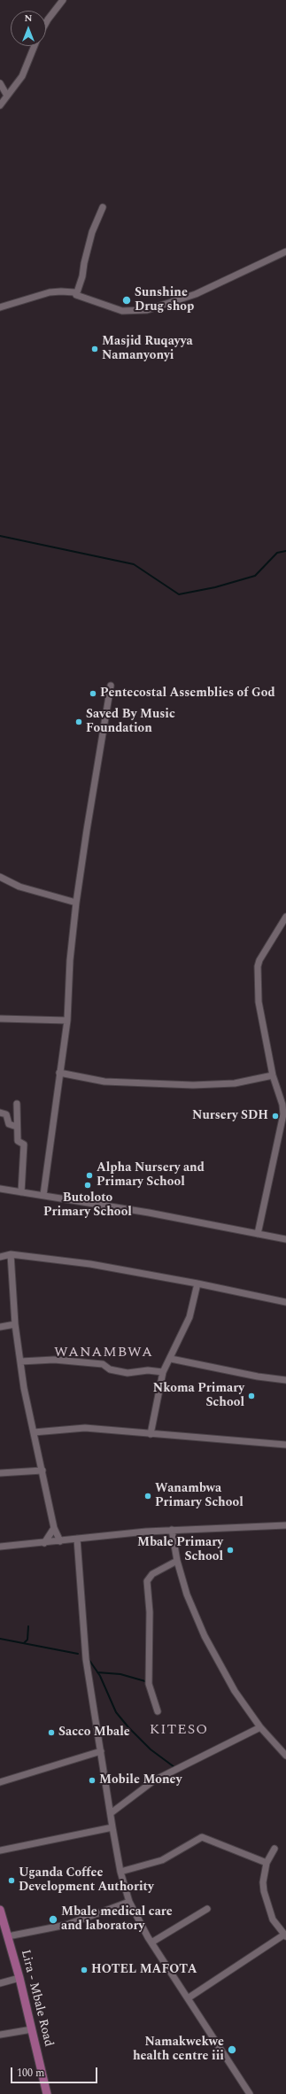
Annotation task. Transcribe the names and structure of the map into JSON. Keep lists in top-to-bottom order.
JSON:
{
  "streets": {
    "main road": ["Lira - Mbale Road"]
  },
  "districts": ["WANAMBWA", "KITESO"],
  "places": [
    "Sunshine Drug shop",
    "Masjid Ruqayya Namanyonyi",
    "Pentecostal Assemblies of God",
    "Saved By Music Foundation",
    "Nursery SDH",
    "Alpha Nursery and Primary School",
    "Butoloto Primary School",
    "Nkoma Primary School",
    "Wanambwa Primary School",
    "Mbale Primary School",
    "Sacco Mbale",
    "Mobile Money",
    "Uganda Coffee Development Authority",
    "Mbale medical care and laboratory",
    "HOTEL MAFOTA",
    "Namakwekwe health centre iii"
  ],
  "scale_bar": "100 m",
  "north": "top"
}
